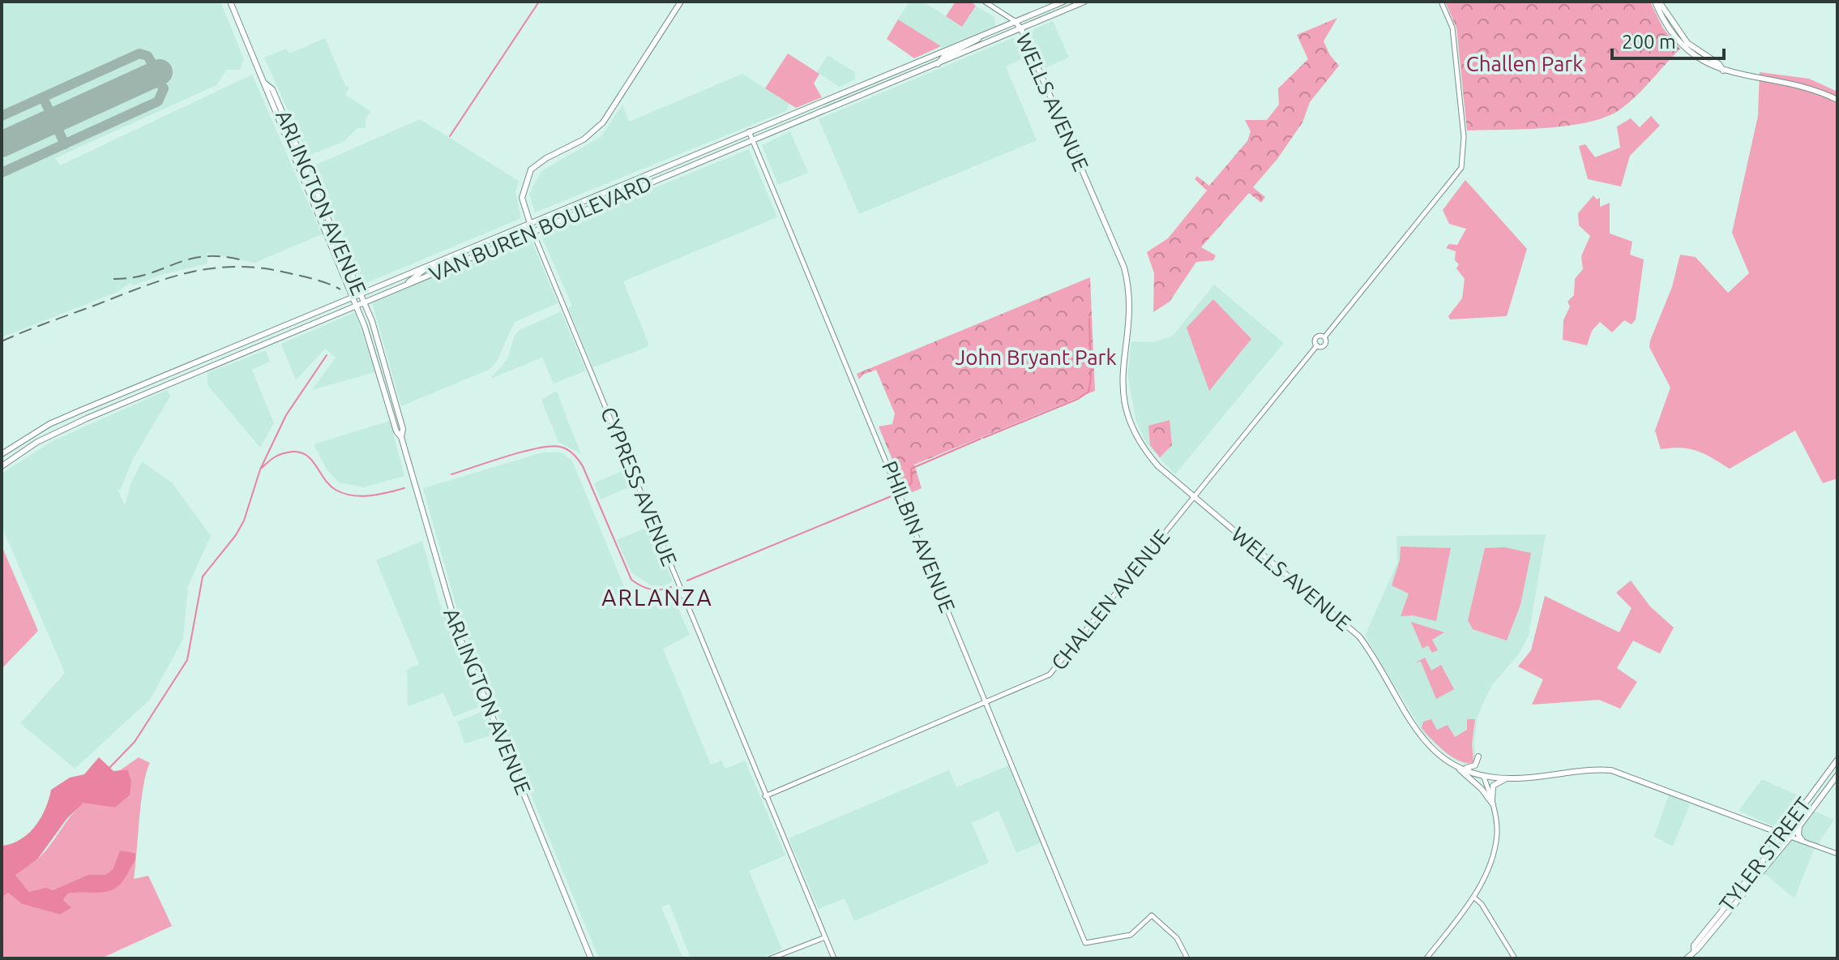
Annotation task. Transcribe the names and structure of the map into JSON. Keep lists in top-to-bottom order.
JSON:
{
  "streets": {
    "main road": [
      "WELLS AVENUE",
      "ARLINGTON AVENUE",
      "VAN BUREN BOULEVARD",
      "TYLER STREET"
    ],
    "street": ["CYPRESS AVENUE", "PHILBIN AVENUE", "CHALLEN AVENUE"]
  },
  "crossings": [
    ["WELLS AVENUE", "VAN BUREN BOULEVARD"],
    ["WELLS AVENUE", "CHALLEN AVENUE"],
    ["WELLS AVENUE", "TYLER STREET"],
    ["ARLINGTON AVENUE", "VAN BUREN BOULEVARD"],
    ["VAN BUREN BOULEVARD", "CYPRESS AVENUE"],
    ["VAN BUREN BOULEVARD", "PHILBIN AVENUE"],
    ["CYPRESS AVENUE", "CHALLEN AVENUE"],
    ["PHILBIN AVENUE", "CHALLEN AVENUE"]
  ],
  "districts": ["ARLANZA"],
  "parks": ["Challen Park", "John Bryant Park"],
  "scale_bar": "200 m"
}
